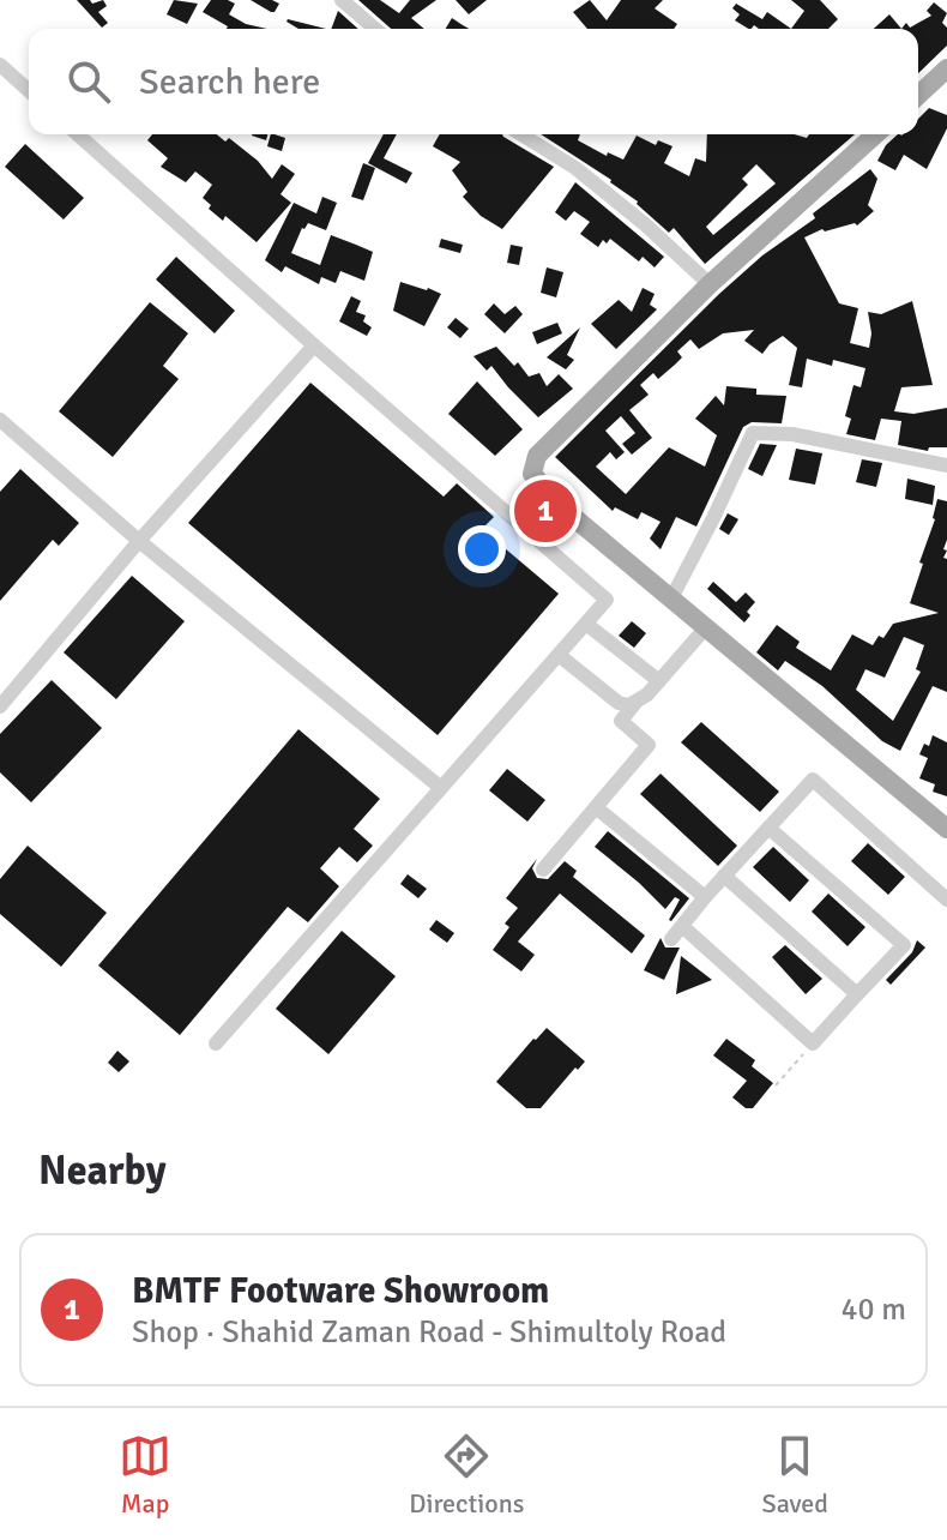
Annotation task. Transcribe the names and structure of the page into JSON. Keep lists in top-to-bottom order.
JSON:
{
  "page": {
    "search": "Search here",
    "pins": "1",
    "heading": "Nearby",
    "list": [
      {
        "mark": "1",
        "name": "BMTF Footware Showroom",
        "note": "Shop · Shahid Zaman Road - Shimultoly Road",
        "value": "40 m"
      }
    ],
    "nav": ["Map", "Directions", "Saved"]
  }
}
